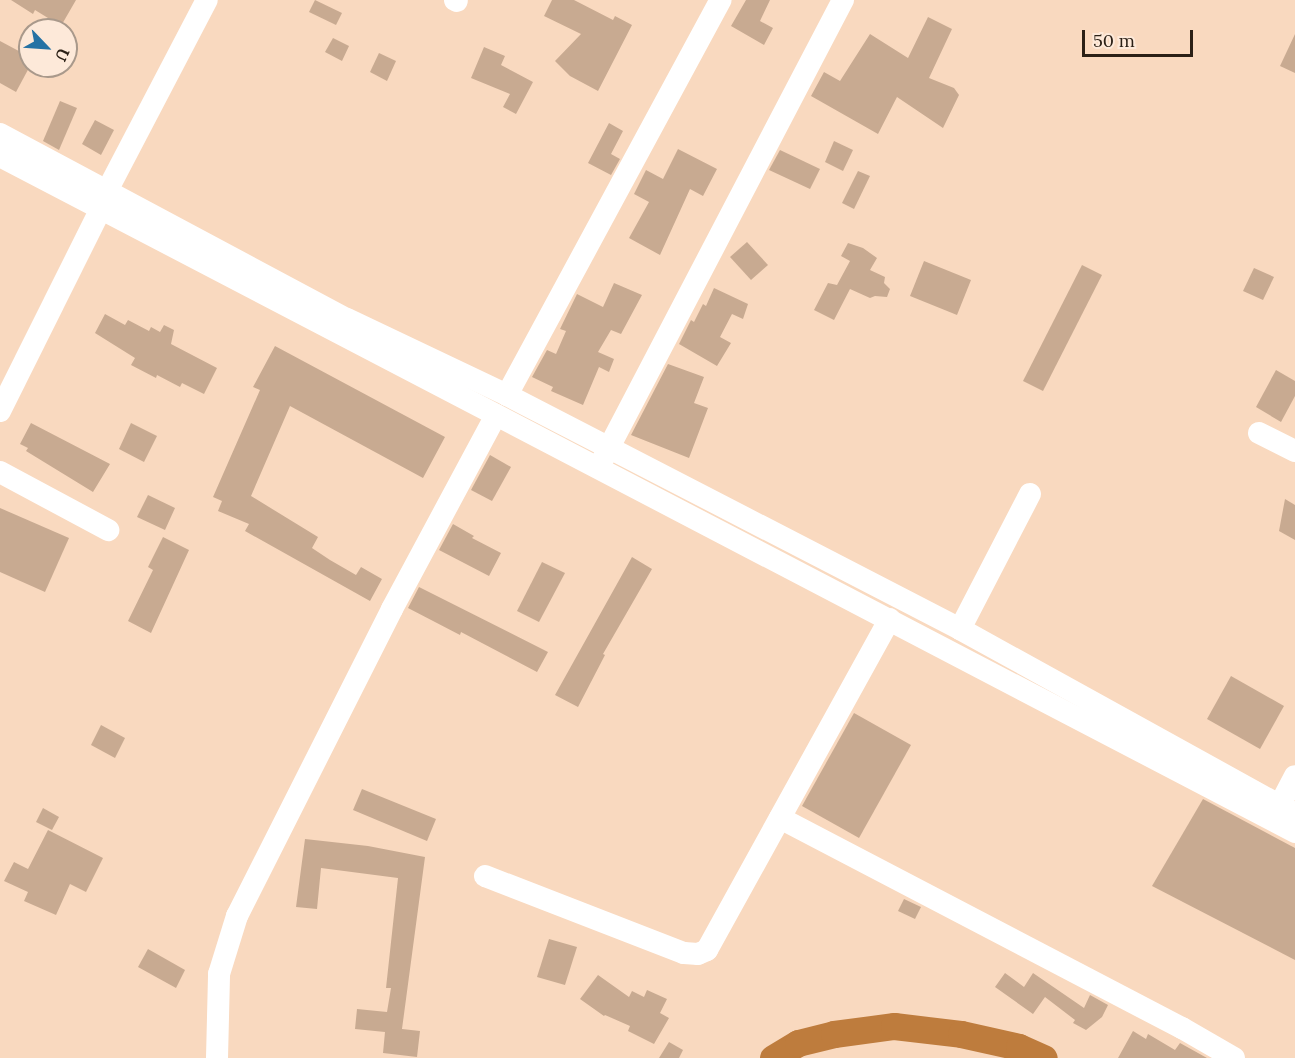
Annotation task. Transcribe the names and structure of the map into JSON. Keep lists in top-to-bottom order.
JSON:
{
  "scale_bar": "50 m",
  "north": "bottom right"
}
